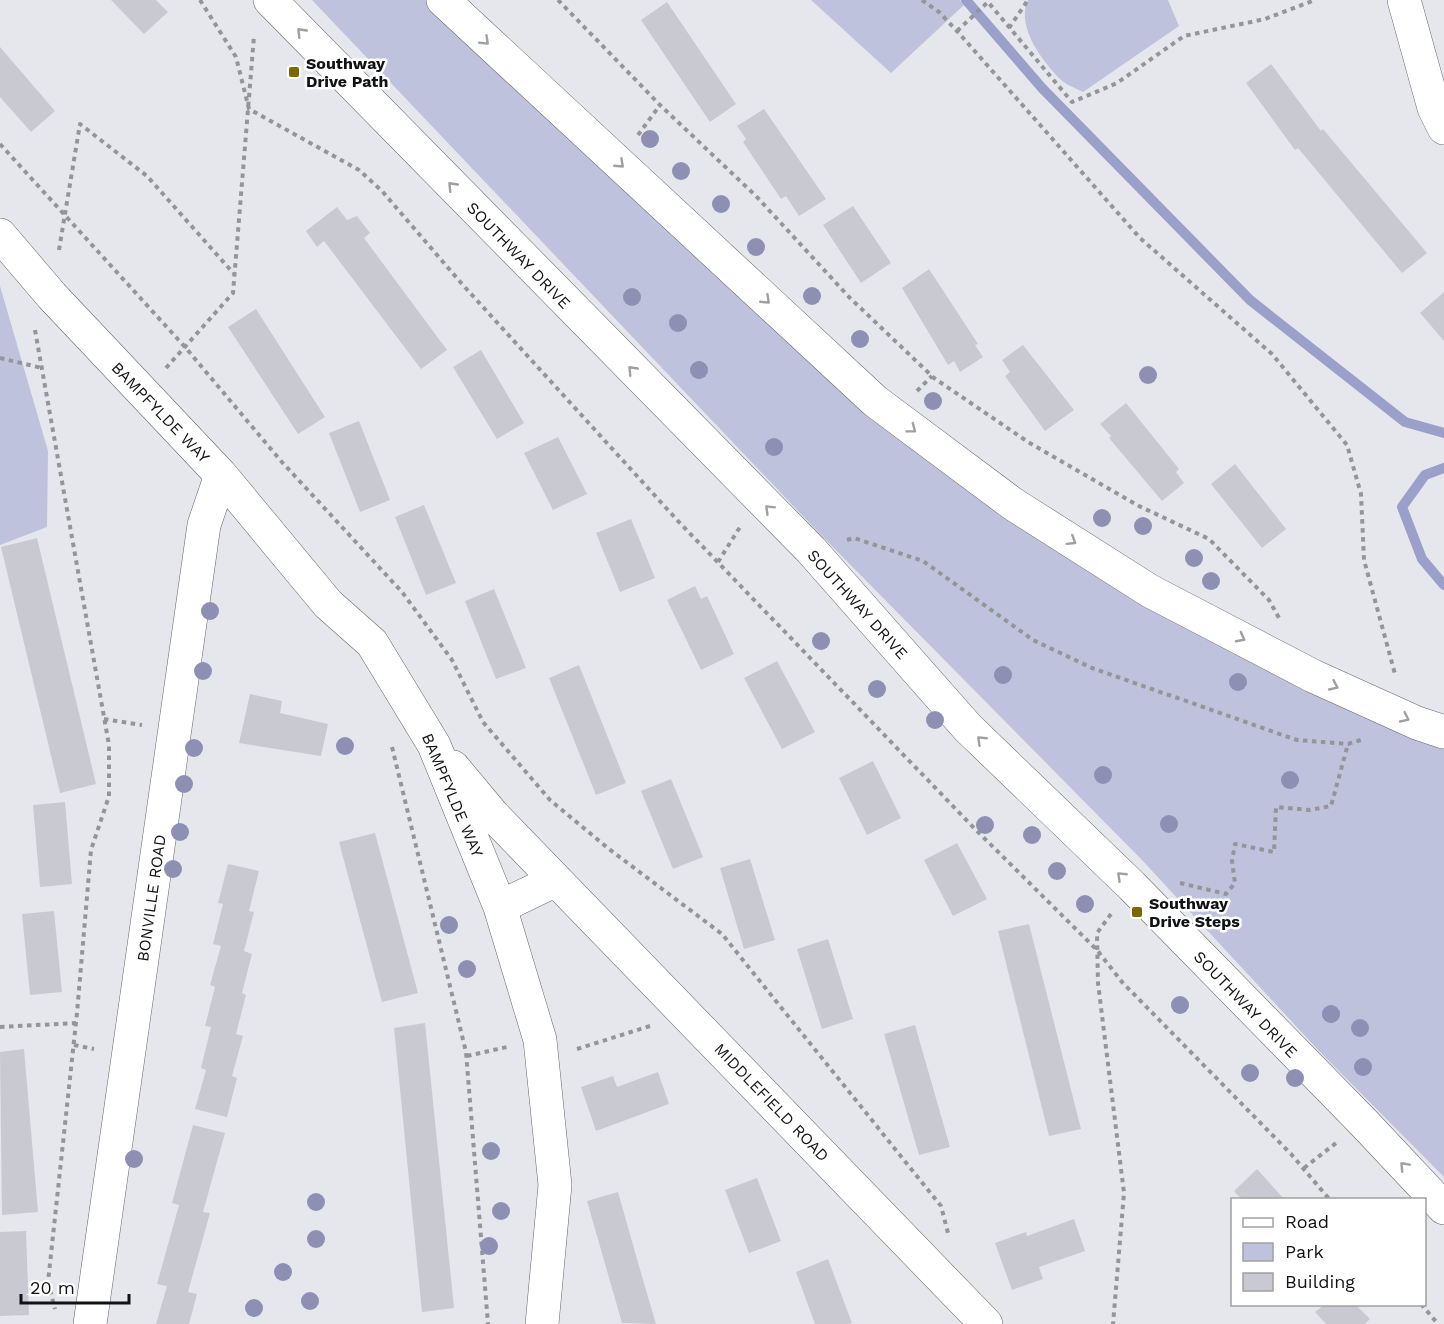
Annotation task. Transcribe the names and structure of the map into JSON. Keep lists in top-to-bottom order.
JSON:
{
  "streets": {
    "street": [
      "SOUTHWAY DRIVE",
      "BAMPFYLDE WAY",
      "BONVILLE ROAD",
      "MIDDLEFIELD ROAD"
    ]
  },
  "crossings": [
    ["BAMPFYLDE WAY", "BONVILLE ROAD"],
    ["BAMPFYLDE WAY", "MIDDLEFIELD ROAD"]
  ],
  "places": {
    "transit": ["Southway Drive Path", "Southway Drive Steps"]
  },
  "legend": ["Road", "Park", "Building"],
  "scale_bar": "20 m"
}
